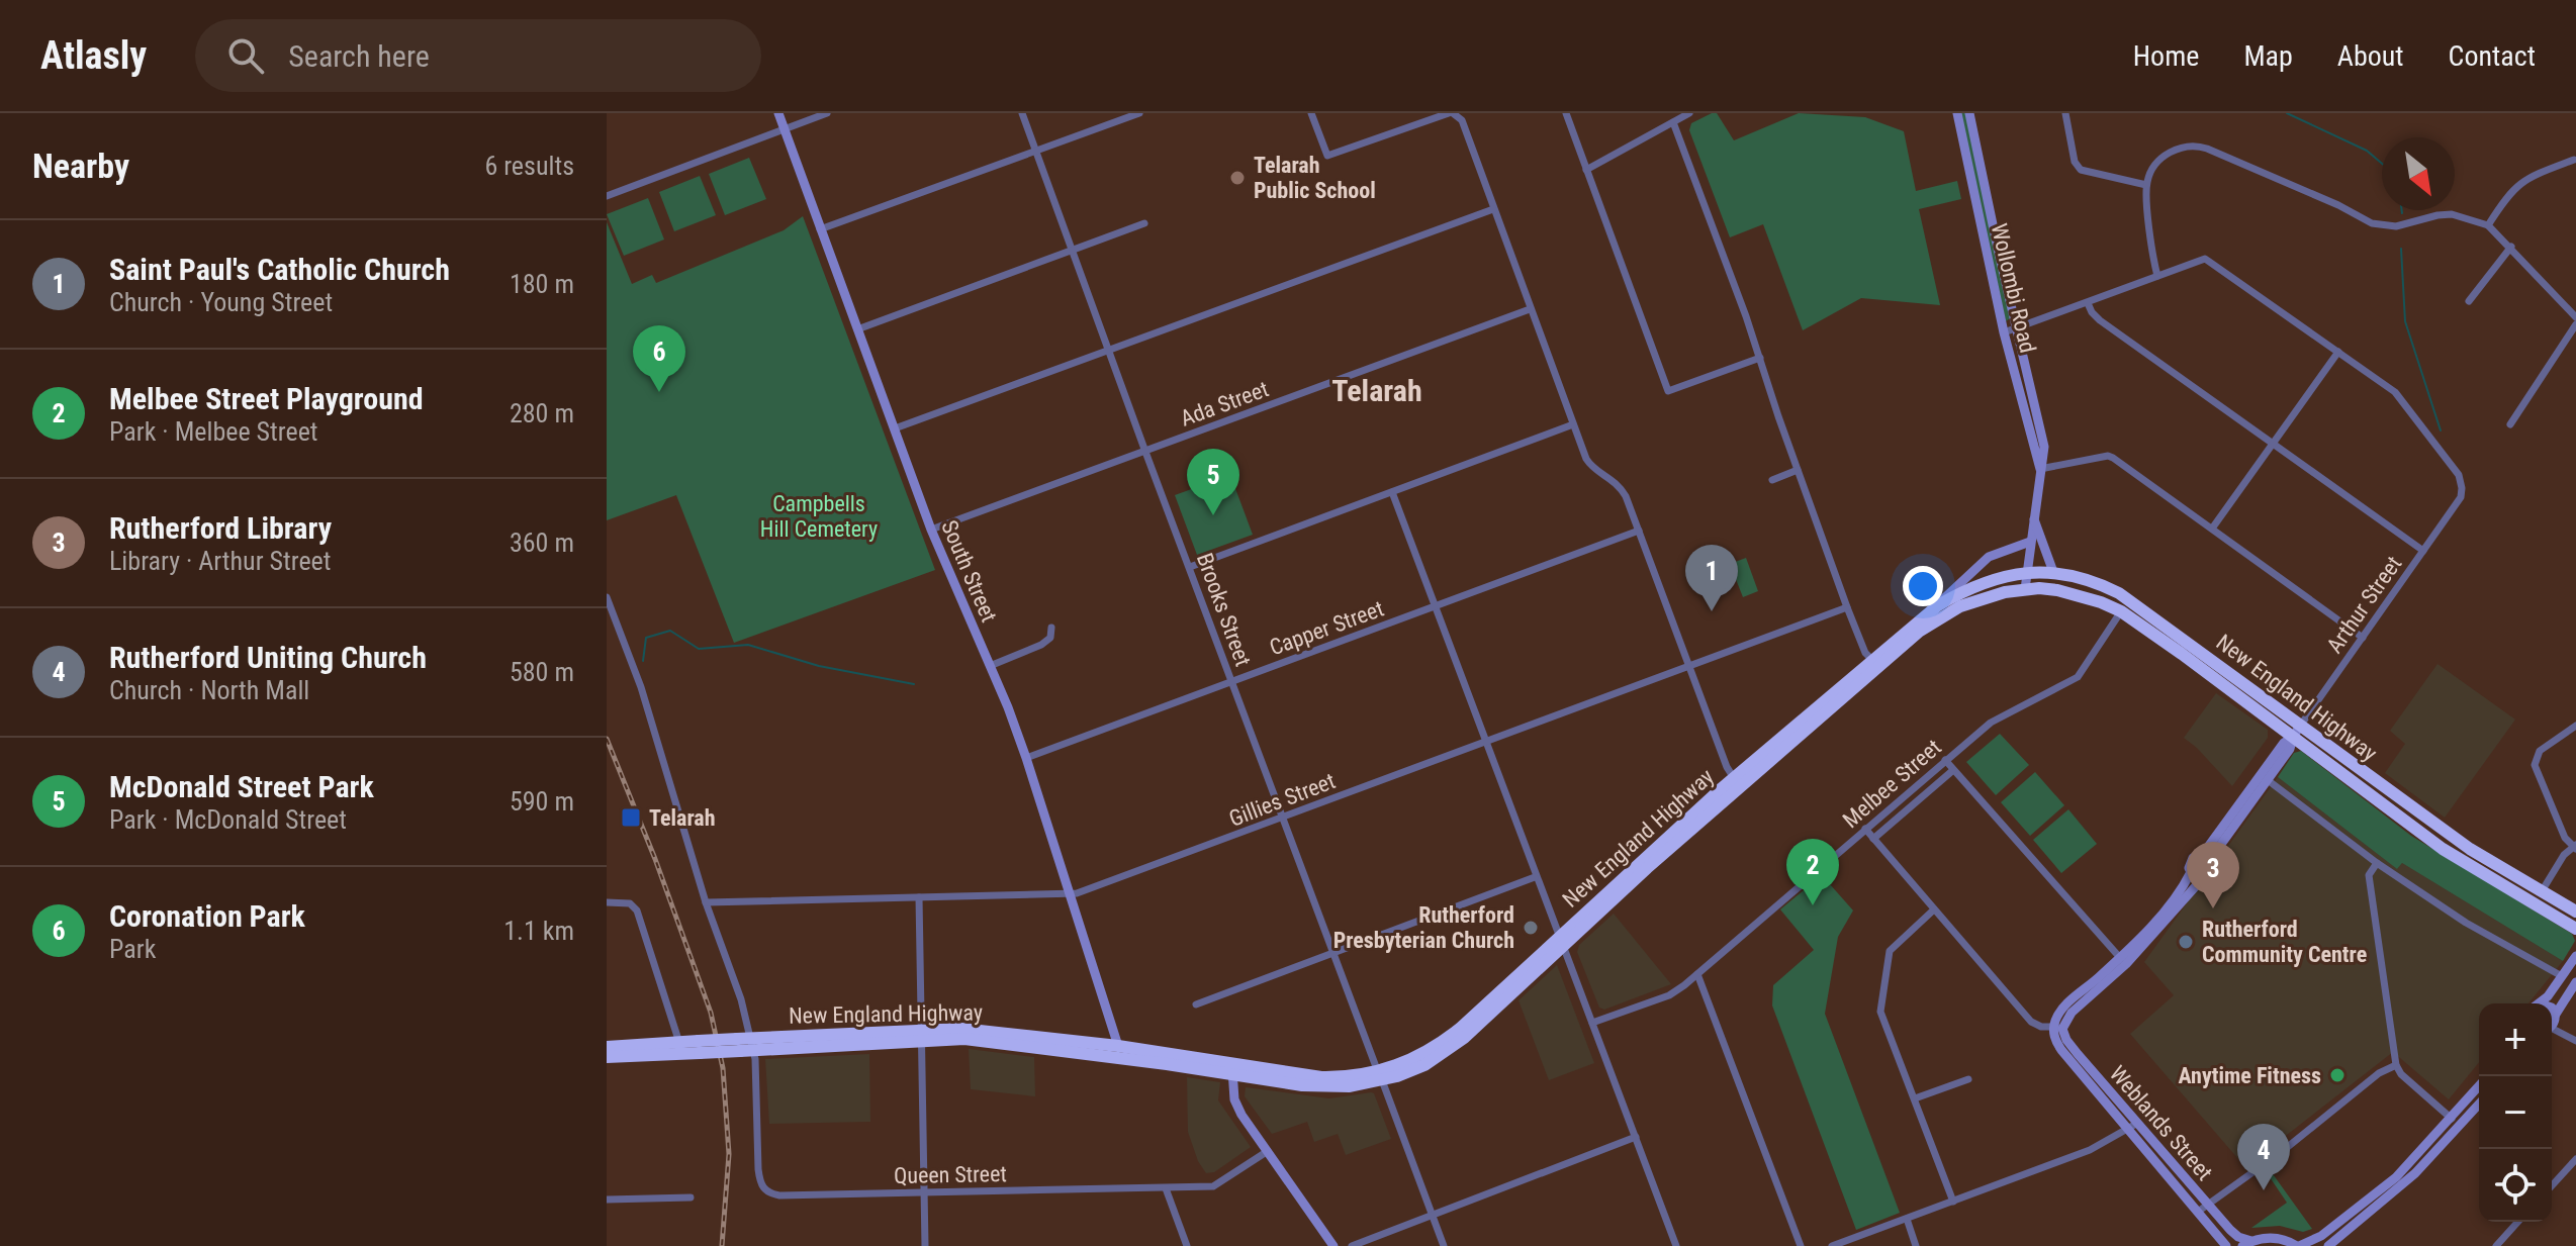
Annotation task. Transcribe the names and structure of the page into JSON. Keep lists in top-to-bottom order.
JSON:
{
  "streets": {
    "highway": ["New England Highway"],
    "street": [
      "Wollombi Road",
      "Ada Street",
      "South Street",
      "Arthur Street",
      "Brooks Street",
      "Capper Street",
      "Melbee Street",
      "Gillies Street",
      "Weblands Street",
      "Queen Street"
    ]
  },
  "crossings": [
    ["Wollombi Road", "New England Highway"],
    ["Ada Street", "South Street"],
    ["Ada Street", "Brooks Street"],
    ["South Street", "Capper Street"],
    ["South Street", "New England Highway"],
    ["South Street", "Gillies Street"],
    ["Arthur Street", "New England Highway"],
    ["Brooks Street", "Capper Street"],
    ["Brooks Street", "New England Highway"],
    ["Brooks Street", "Gillies Street"],
    ["New England Highway", "Melbee Street"],
    ["New England Highway", "Queen Street"]
  ],
  "districts": ["Telarah"],
  "parks": ["Campbells Hill Cemetery"],
  "places": {
    "other": [
      "Telarah Public School",
      "Rutherford Presbyterian Church",
      "Rutherford Community Centre",
      "Anytime Fitness"
    ],
    "transit": ["Telarah"]
  },
  "north": "bottom right",
  "page": {
    "header": "Atlasly",
    "search": "Search here",
    "nav": [
      "Home",
      "Map",
      "About",
      "Contact"
    ],
    "heading": ["Nearby", "6 results"],
    "list": [
      {
        "mark": "1",
        "name": "Saint Paul's Catholic Church",
        "note": "Church · Young Street",
        "value": "180 m"
      },
      {
        "mark": "2",
        "name": "Melbee Street Playground",
        "note": "Park · Melbee Street",
        "value": "280 m"
      },
      {
        "mark": "3",
        "name": "Rutherford Library",
        "note": "Library · Arthur Street",
        "value": "360 m"
      },
      {
        "mark": "4",
        "name": "Rutherford Uniting Church",
        "note": "Church · North Mall",
        "value": "580 m"
      },
      {
        "mark": "5",
        "name": "McDonald Street Park",
        "note": "Park · McDonald Street",
        "value": "590 m"
      },
      {
        "mark": "6",
        "name": "Coronation Park",
        "note": "Park",
        "value": "1.1 km"
      }
    ],
    "pins": [
      "6",
      "5",
      "1",
      "2",
      "3",
      "4"
    ],
    "map_buttons": ["+", "−"]
  }
}
